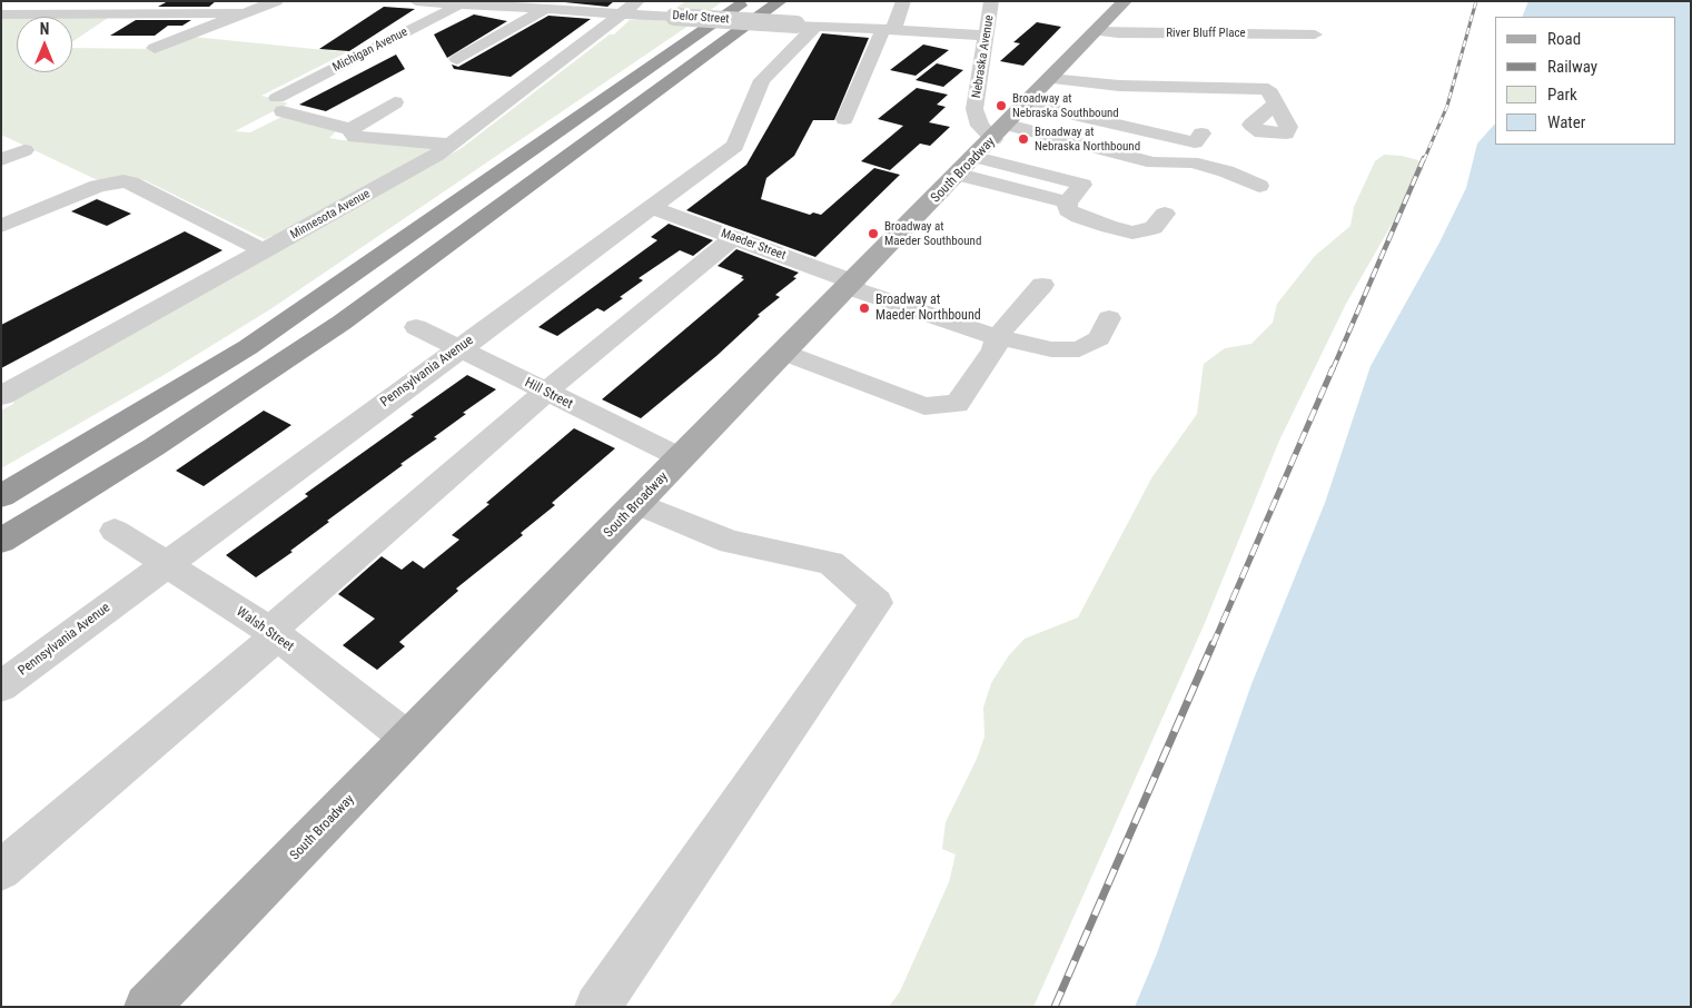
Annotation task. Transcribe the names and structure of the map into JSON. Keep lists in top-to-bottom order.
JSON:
{
  "streets": {
    "main road": ["South Broadway"],
    "street": [
      "Delor Street",
      "River Bluff Place",
      "Michigan Avenue",
      "Nebraska Avenue",
      "Minnesota Avenue",
      "Maeder Street",
      "Pennsylvania Avenue",
      "Hill Street",
      "Walsh Street"
    ]
  },
  "crossings": [
    ["Delor Street", "Michigan Avenue"],
    ["Delor Street", "Nebraska Avenue"],
    ["Delor Street", "Minnesota Avenue"],
    ["Delor Street", "Pennsylvania Avenue"],
    ["River Bluff Place", "South Broadway"],
    ["Nebraska Avenue", "South Broadway"],
    ["South Broadway", "Maeder Street"],
    ["South Broadway", "Hill Street"],
    ["South Broadway", "Walsh Street"],
    ["Maeder Street", "Pennsylvania Avenue"],
    ["Pennsylvania Avenue", "Hill Street"],
    ["Pennsylvania Avenue", "Walsh Street"]
  ],
  "places": [
    "Broadway at Nebraska Southbound",
    "Broadway at Nebraska Northbound",
    "Broadway at Maeder Southbound",
    "Broadway at Maeder Northbound"
  ],
  "legend": [
    "Road",
    "Railway",
    "Park",
    "Water"
  ],
  "north": "top"
}
